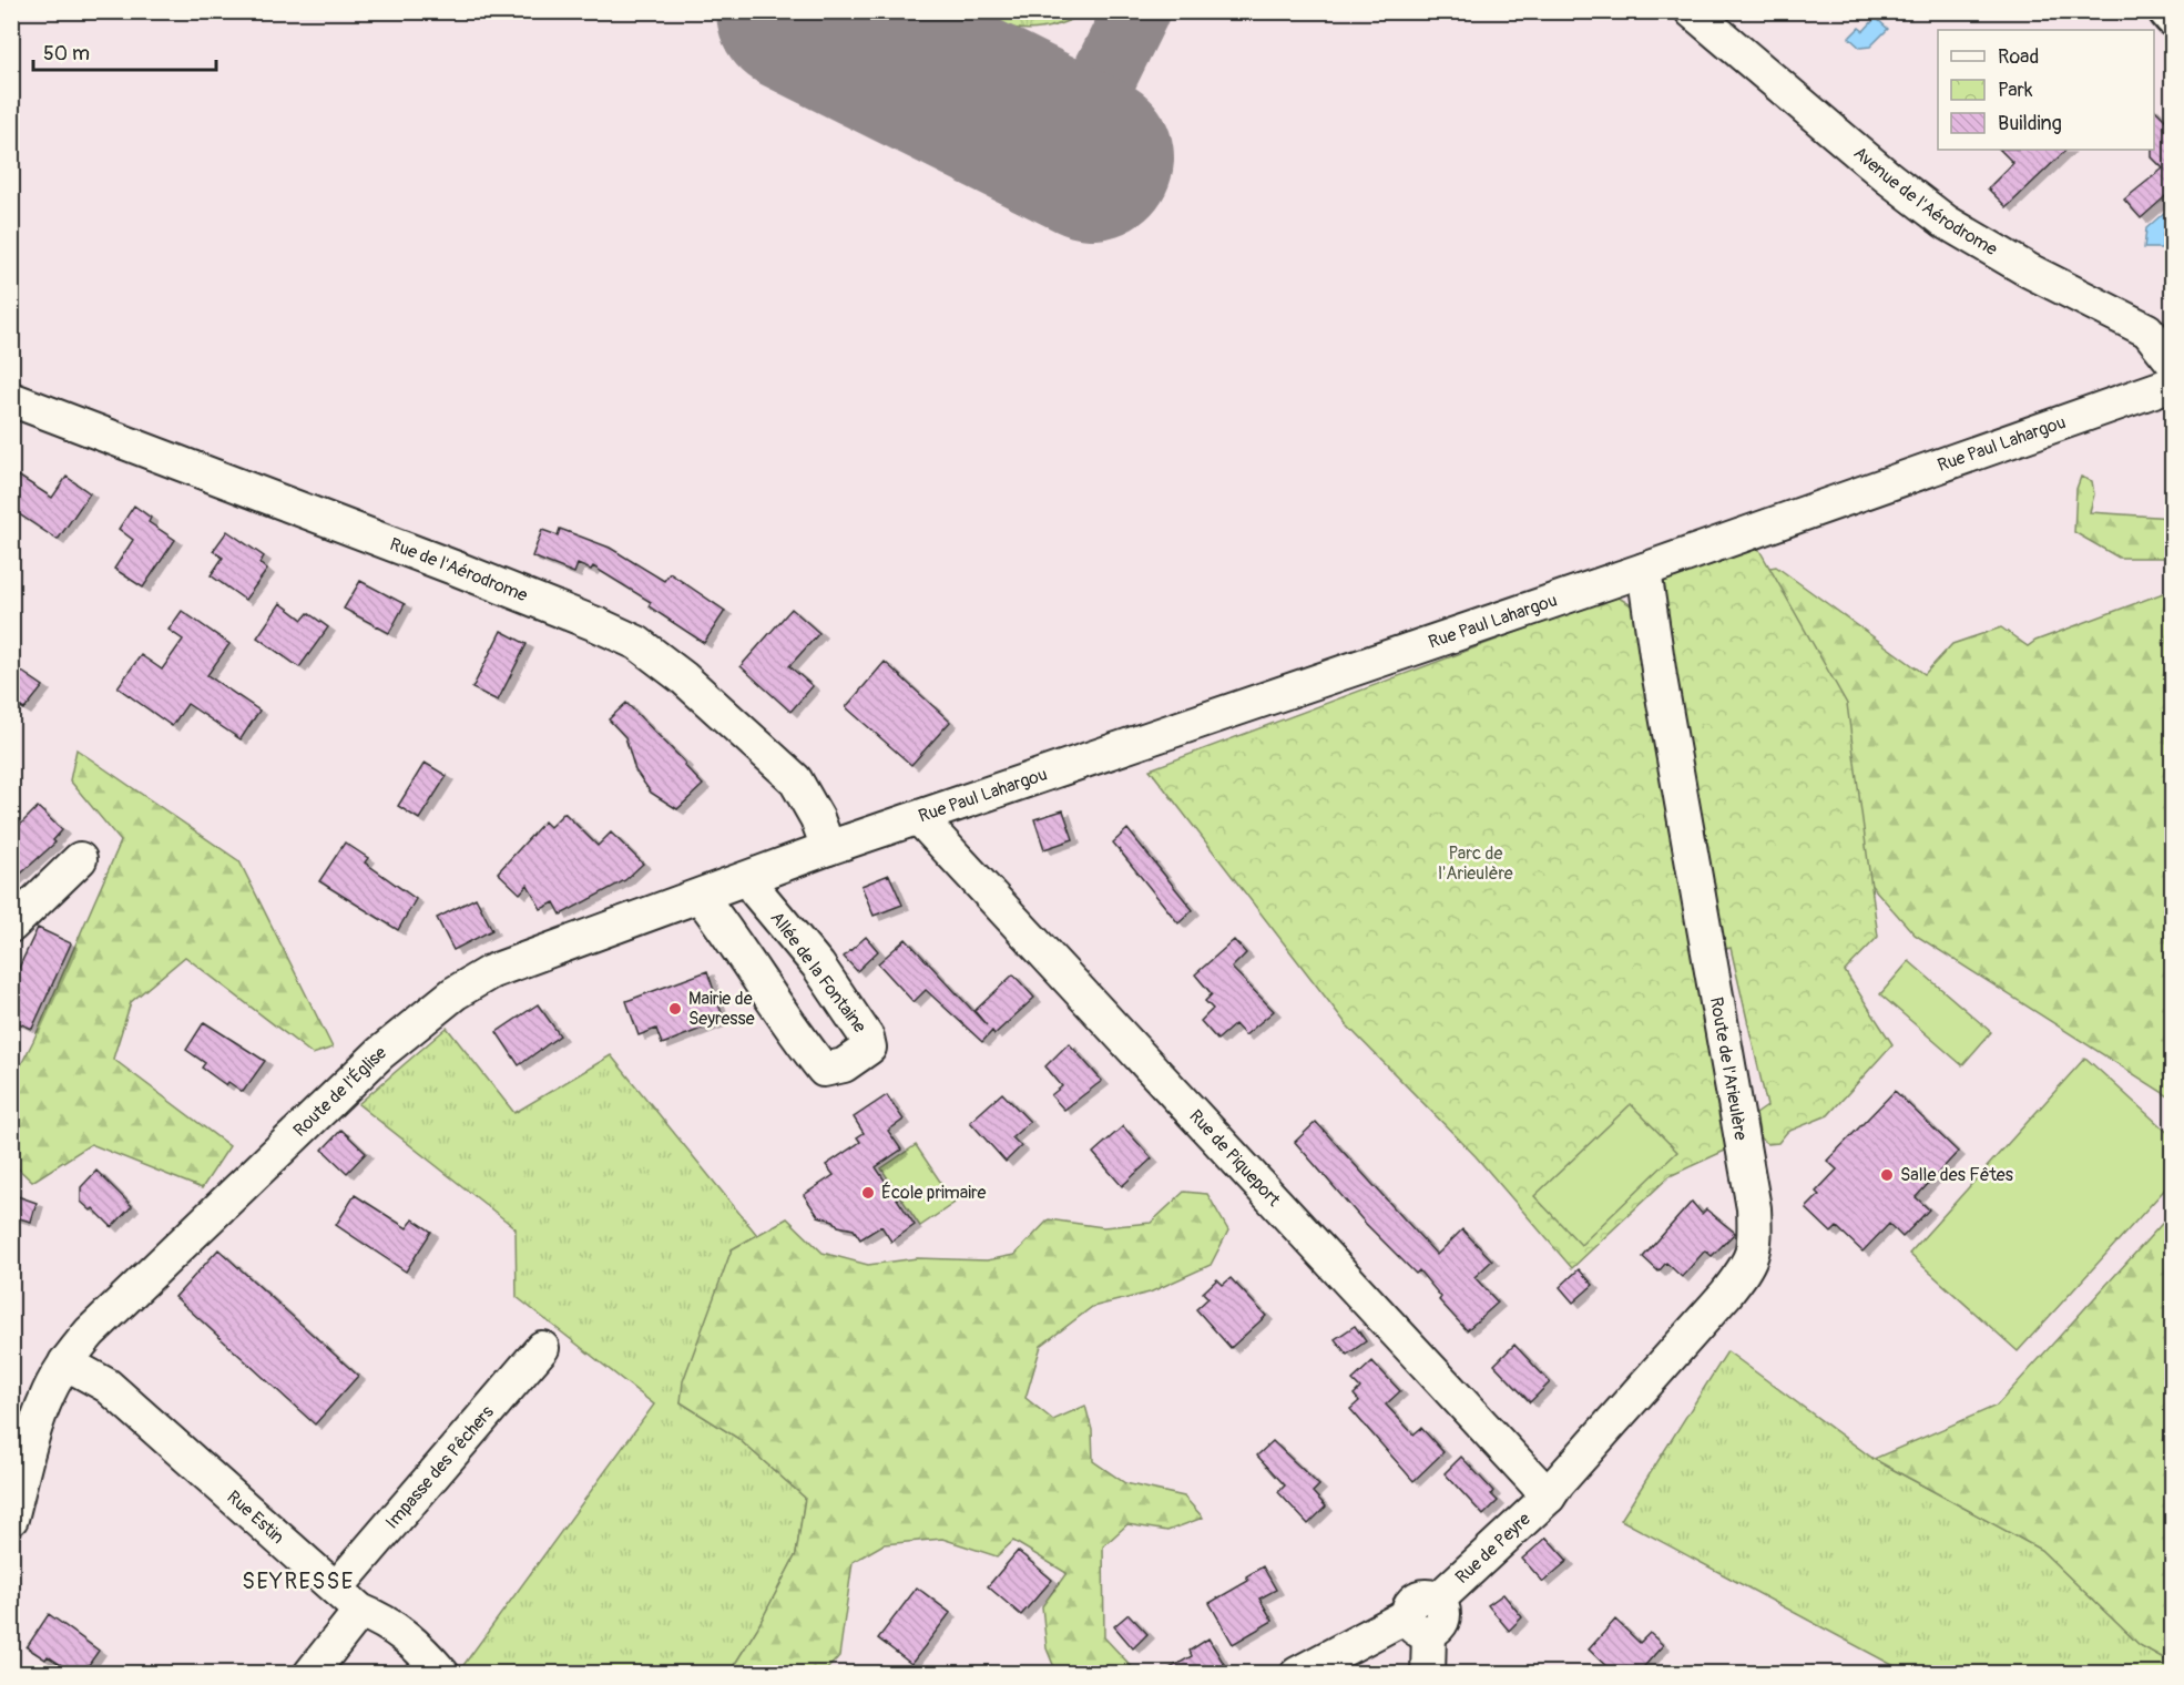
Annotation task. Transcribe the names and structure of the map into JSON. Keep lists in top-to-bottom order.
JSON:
{
  "streets": {
    "street": [
      "Avenue de l'Aérodrome",
      "Rue Paul Lahargou",
      "Rue de l'Aérodrome",
      "Allée de la Fontaine",
      "Route de l'Arieulère",
      "Route de l'Église",
      "Rue de Piqueport",
      "Impasse des Pêchers",
      "Rue Estin",
      "Rue de Peyre"
    ]
  },
  "crossings": [
    ["Avenue de l'Aérodrome", "Rue Paul Lahargou"],
    ["Rue Paul Lahargou", "Rue de l'Aérodrome"],
    ["Rue Paul Lahargou", "Route de l'Arieulère"],
    ["Rue Paul Lahargou", "Route de l'Église"],
    ["Rue Paul Lahargou", "Rue de Piqueport"],
    ["Rue de l'Aérodrome", "Route de l'Église"],
    ["Allée de la Fontaine", "Route de l'Église"],
    ["Route de l'Arieulère", "Rue de Piqueport"],
    ["Route de l'Arieulère", "Rue de Peyre"],
    ["Route de l'Église", "Rue Estin"],
    ["Rue de Piqueport", "Rue de Peyre"],
    ["Impasse des Pêchers", "Rue Estin"]
  ],
  "districts": ["SEYRESSE"],
  "parks": ["Parc de l'Arieulère"],
  "places": ["Mairie de Seyresse", "Salle des Fêtes", "École primaire"],
  "legend": ["Road", "Park", "Building"],
  "scale_bar": "50 m"
}
